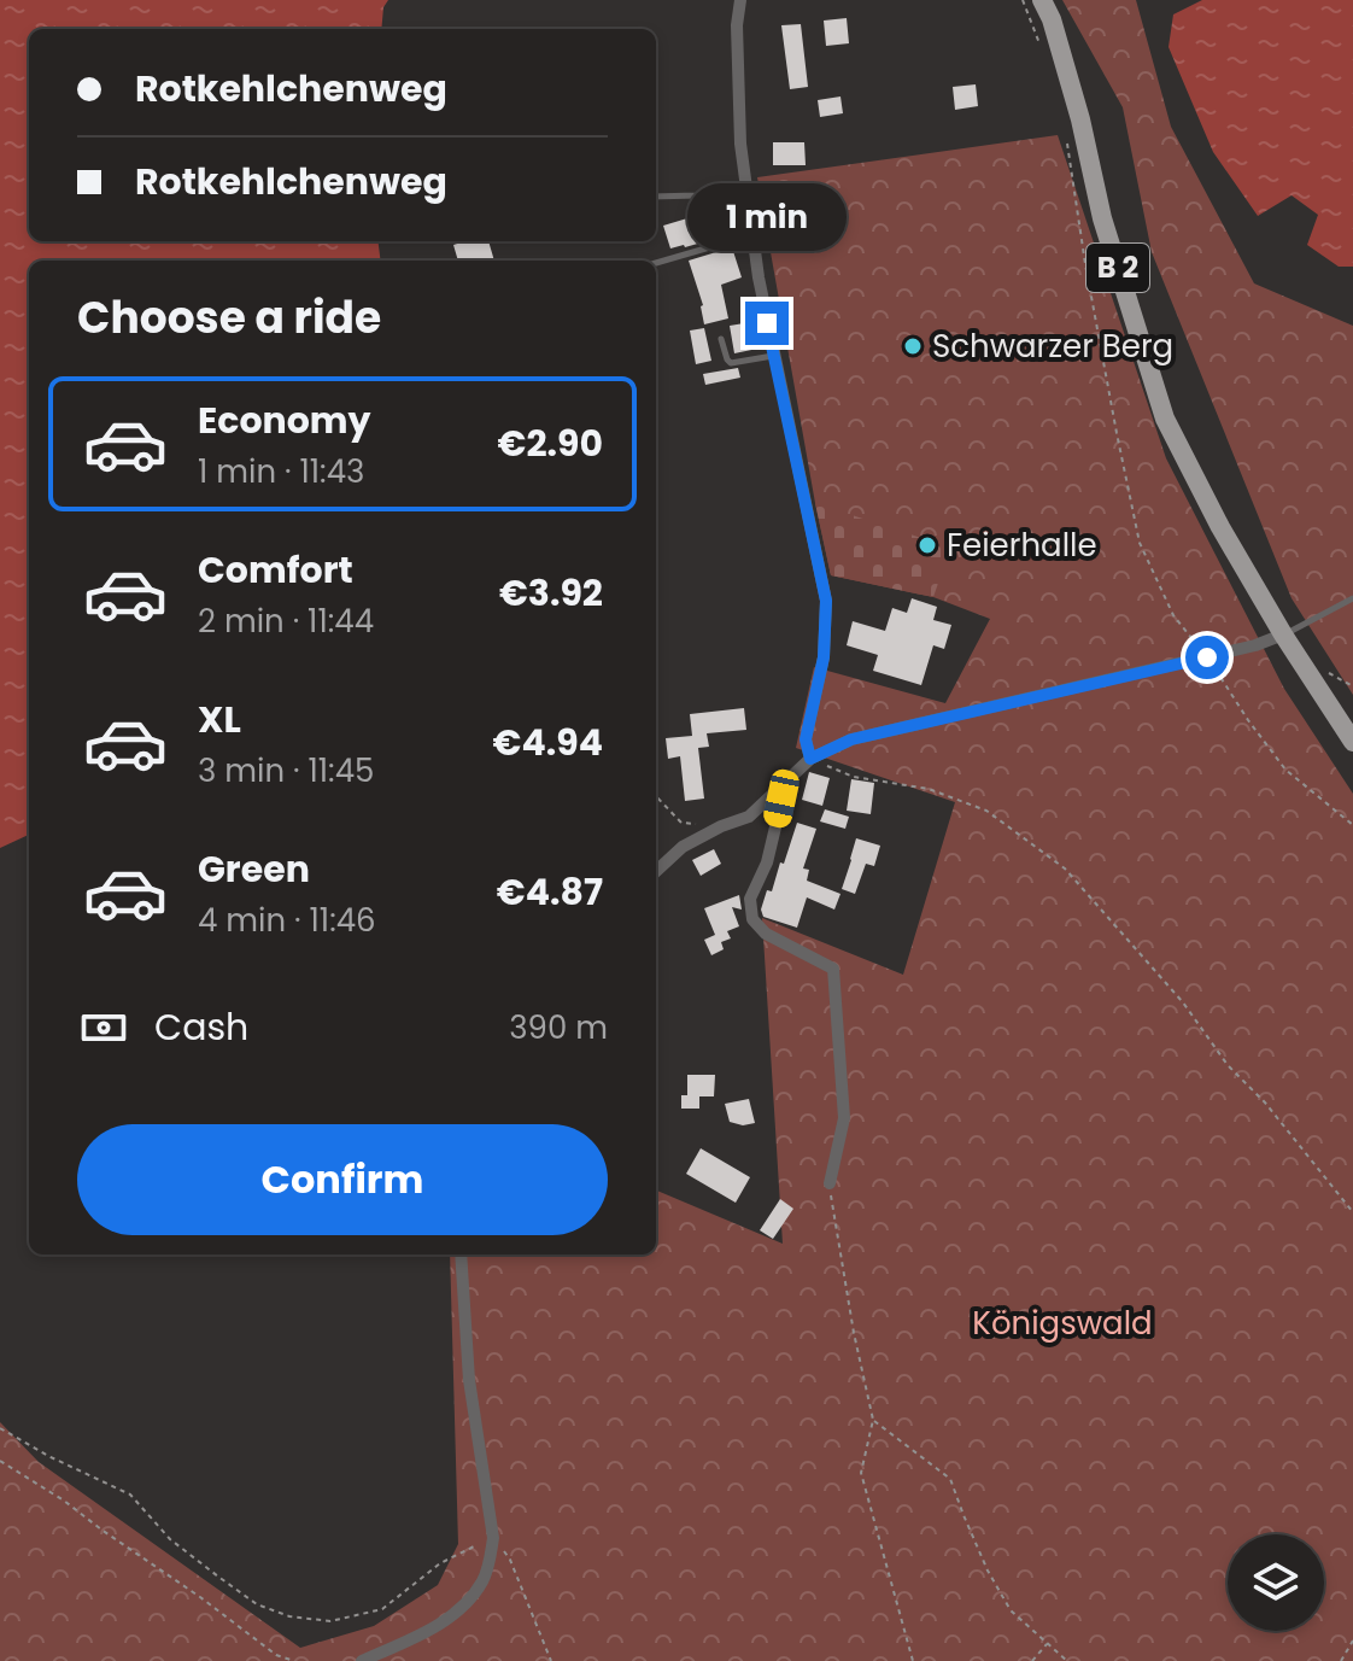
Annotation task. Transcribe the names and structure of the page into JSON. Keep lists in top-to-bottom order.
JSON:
{
  "streets": {
    "main road": ["B 2"]
  },
  "parks": ["Königswald"],
  "places": ["Schwarzer Berg", "Feierhalle"],
  "page": {
    "banner": ["Rotkehlchenweg", "Rotkehlchenweg"],
    "bubble": "1 min",
    "heading": "Choose a ride",
    "list": [
      {
        "name": "Economy",
        "note": "1 min · 11:43",
        "value": "€2.90"
      },
      {
        "name": "Comfort",
        "note": "2 min · 11:44",
        "value": "€3.92"
      },
      {
        "name": "XL",
        "note": "3 min · 11:45",
        "value": "€4.94"
      },
      {
        "name": "Green",
        "note": "4 min · 11:46",
        "value": "€4.87"
      }
    ],
    "pay": ["Cash", "390 m"],
    "buttons": "Confirm"
  }
}
